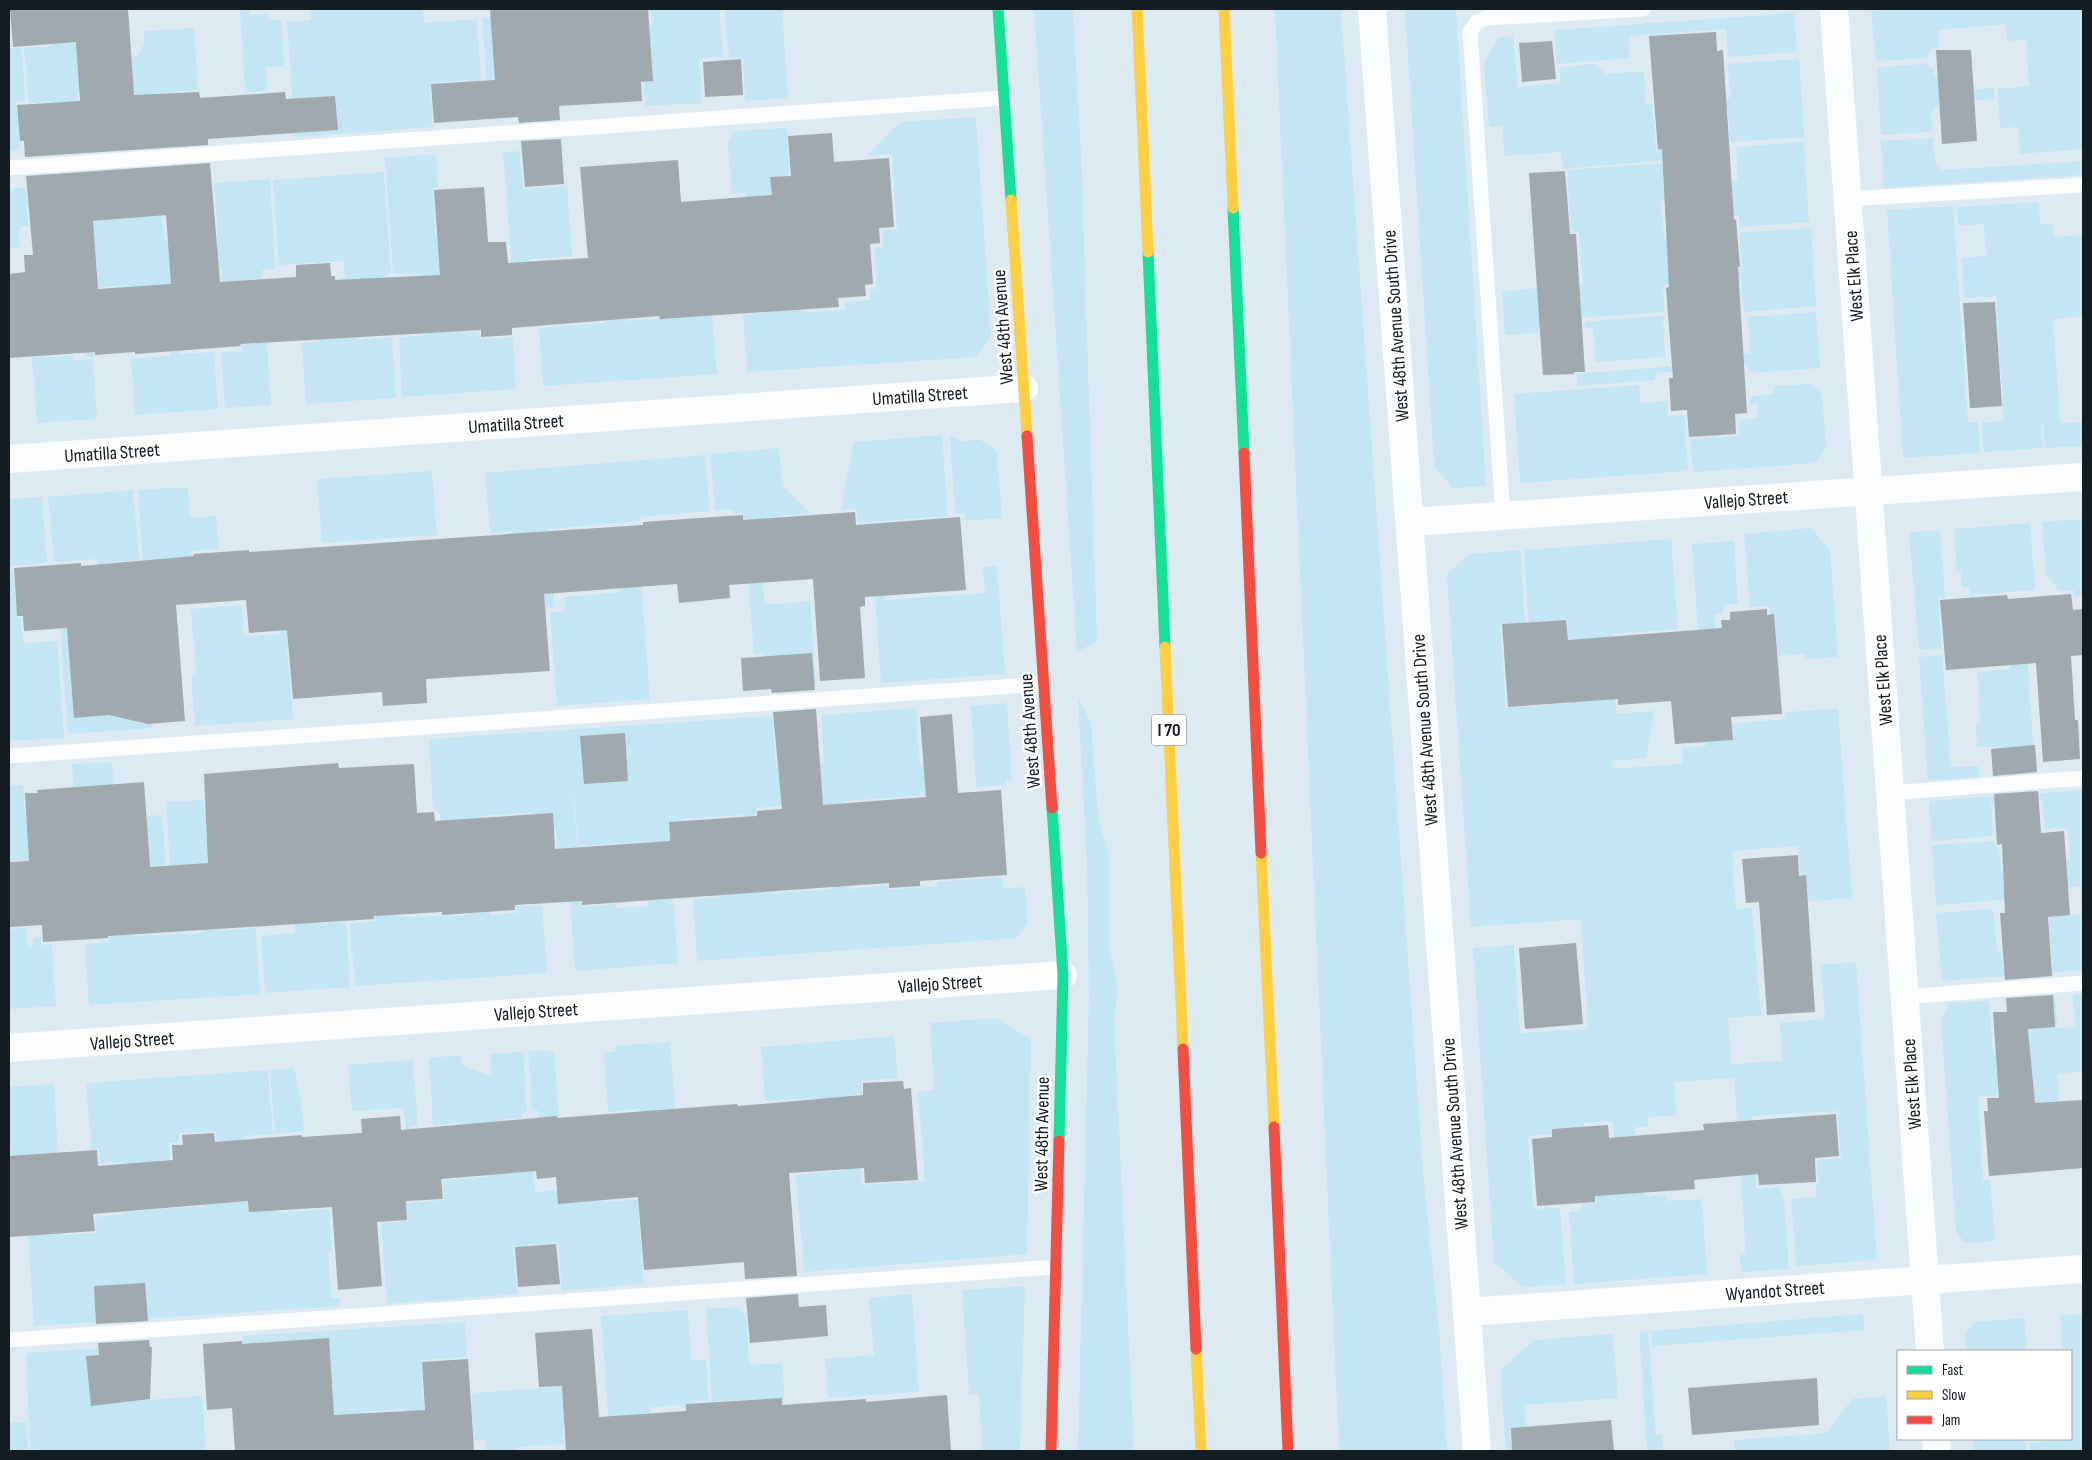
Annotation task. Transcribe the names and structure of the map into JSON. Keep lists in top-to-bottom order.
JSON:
{
  "streets": {
    "main road": ["West 48th Avenue", "I 70"],
    "street": [
      "West Elk Place",
      "West 48th Avenue South Drive",
      "Umatilla Street",
      "Vallejo Street",
      "Wyandot Street"
    ]
  },
  "crossings": [
    ["West Elk Place", "Vallejo Street"],
    ["West Elk Place", "Wyandot Street"],
    ["West 48th Avenue South Drive", "Vallejo Street"],
    ["West 48th Avenue South Drive", "Wyandot Street"],
    ["West 48th Avenue", "Umatilla Street"],
    ["West 48th Avenue", "Vallejo Street"]
  ],
  "legend": ["Fast", "Slow", "Jam"]
}
